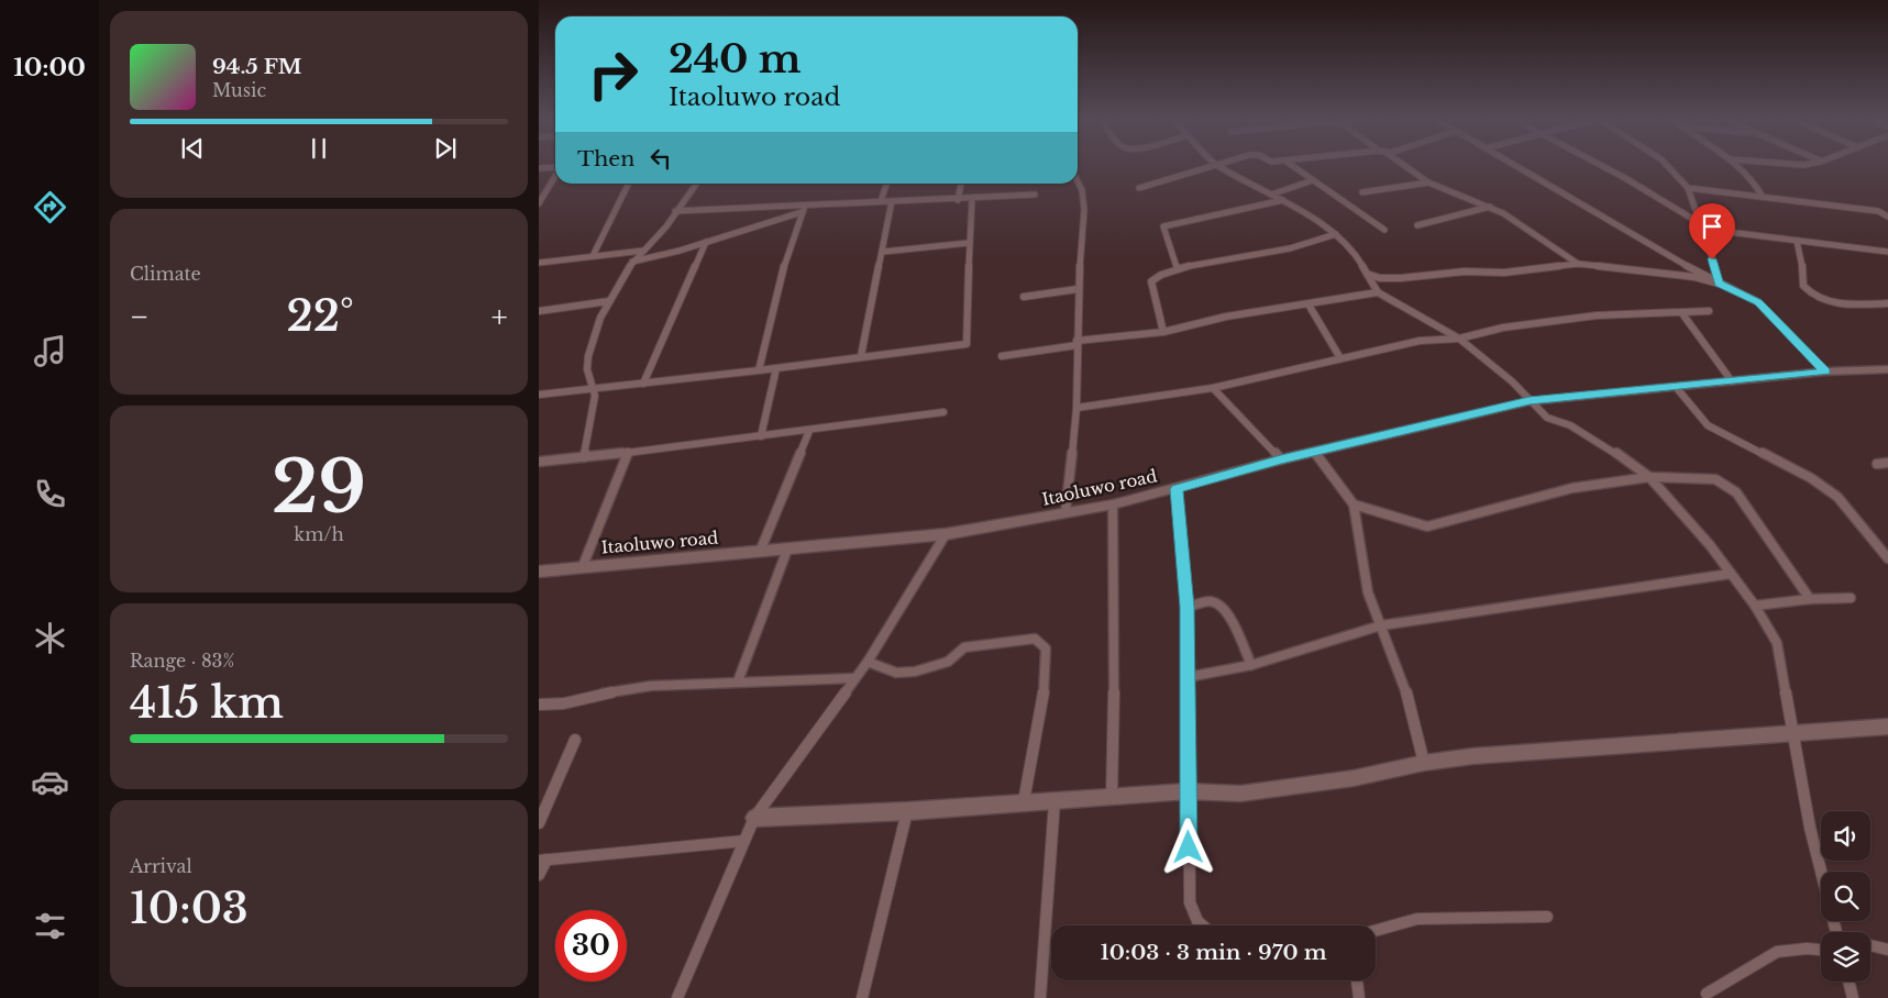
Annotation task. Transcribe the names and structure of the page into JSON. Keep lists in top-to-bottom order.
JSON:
{
  "streets": {
    "street": ["Itaoluwo road"]
  },
  "page": {
    "tabs": "10:00",
    "turn": ["240 m", "Itaoluwo road"],
    "song": ["94.5 FM", "Music"],
    "then": "Then",
    "tile": [
      "Climate",
      ["29", "km/h"],
      ["Range · 83%", "415 km"],
      ["Arrival", "10:03"]
    ],
    "heat": ["−", "22°", "+"],
    "limit": "30",
    "trip": "10:03 · 3 min · 970 m"
  }
}
